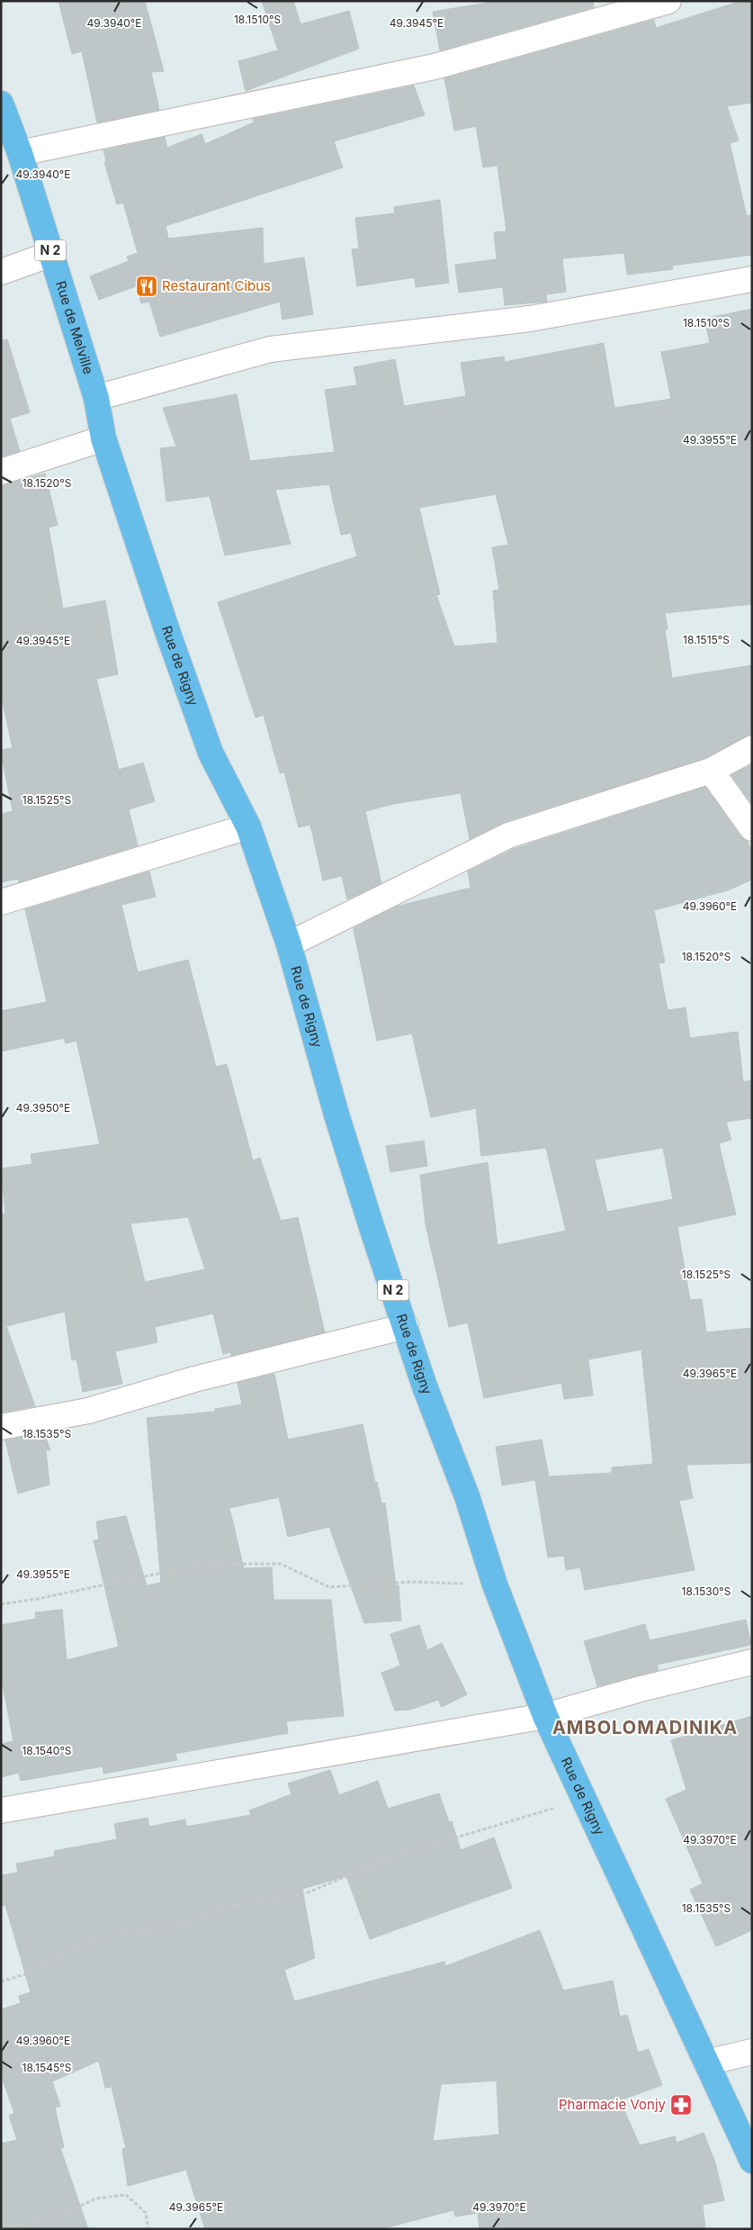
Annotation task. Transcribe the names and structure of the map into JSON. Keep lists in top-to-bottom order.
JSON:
{
  "streets": {
    "main road": ["N 2", "Rue de Melville", "Rue de Rigny"]
  },
  "crossings": [
    ["Rue de Melville", "Rue de Rigny"]
  ],
  "districts": ["AMBOLOMADINIKA"],
  "places": {
    "restaurant": ["Restaurant Cibus"],
    "pharmacy": ["Pharmacie Vonjy"]
  },
  "coordinates": [
    "18.1510°S",
    "49.3940°E",
    "49.3945°E",
    "49.3955°E",
    "18.1520°S",
    "18.1515°S",
    "18.1525°S",
    "49.3960°E",
    "49.3950°E",
    "49.3965°E",
    "18.1535°S",
    "18.1530°S",
    "18.1540°S",
    "49.3970°E",
    "18.1545°S"
  ]
}
